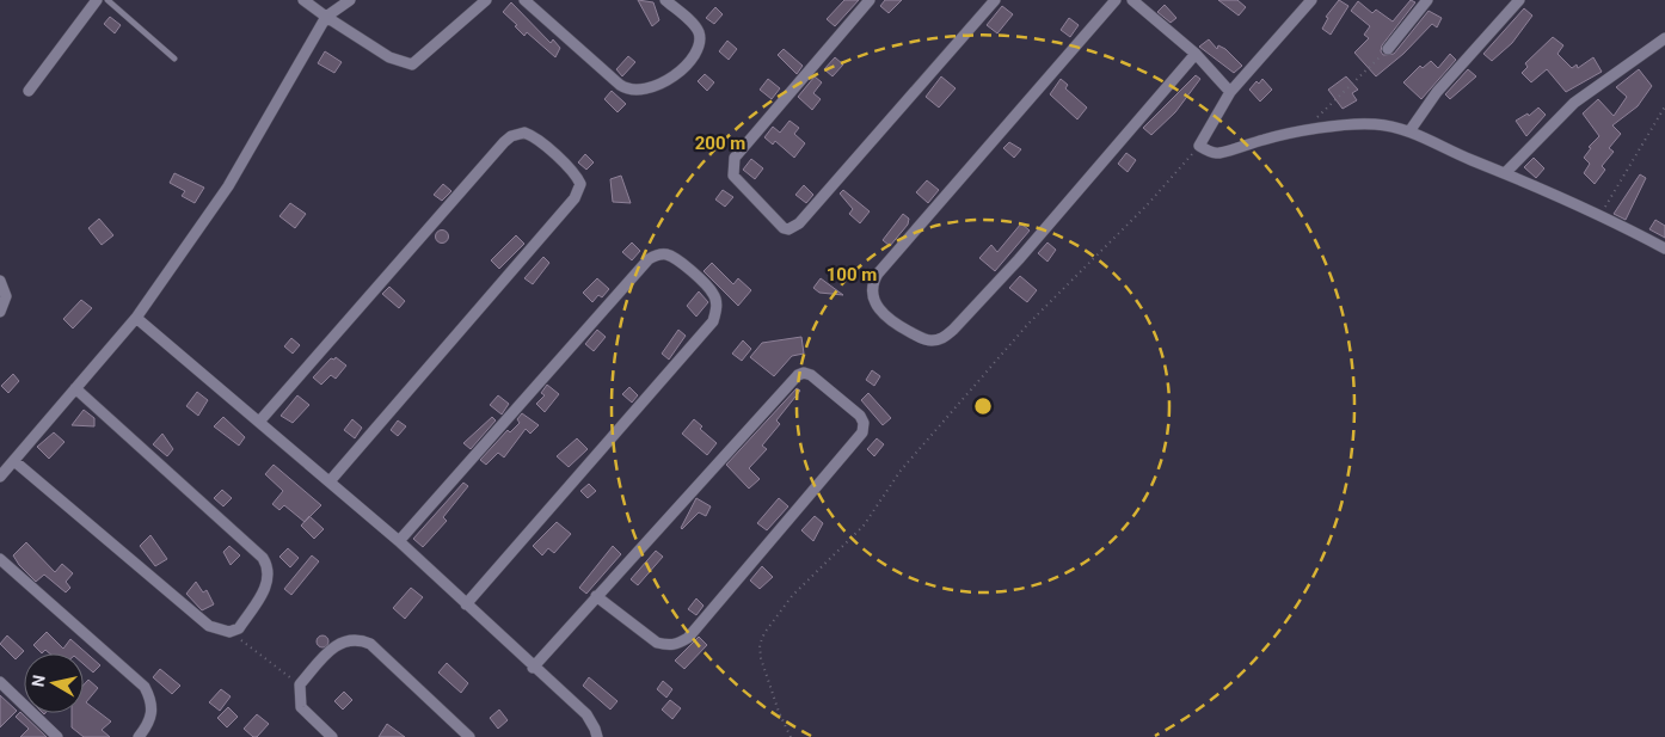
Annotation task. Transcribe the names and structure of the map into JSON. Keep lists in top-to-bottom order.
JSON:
{
  "north": "left",
  "rings": ["200 m", "100 m"]
}
